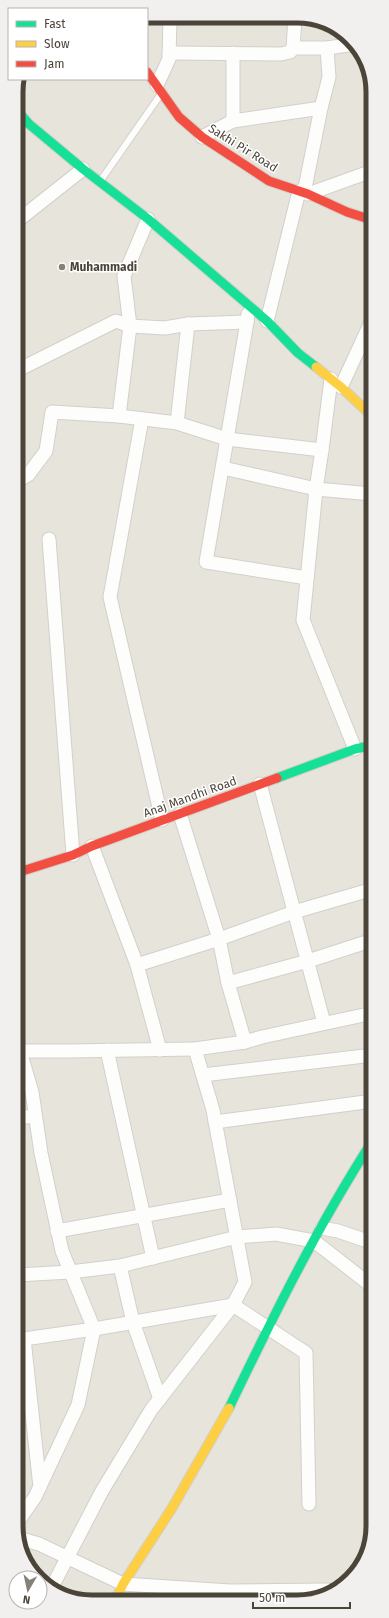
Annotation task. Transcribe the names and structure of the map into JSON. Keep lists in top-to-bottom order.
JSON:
{
  "streets": {
    "street": ["Sakhi Pir Road", "Anaj Mandhi Road"]
  },
  "places": ["Muhammadi"],
  "legend": ["Fast", "Slow", "Jam"],
  "scale_bar": "50 m",
  "north": "bottom"
}
